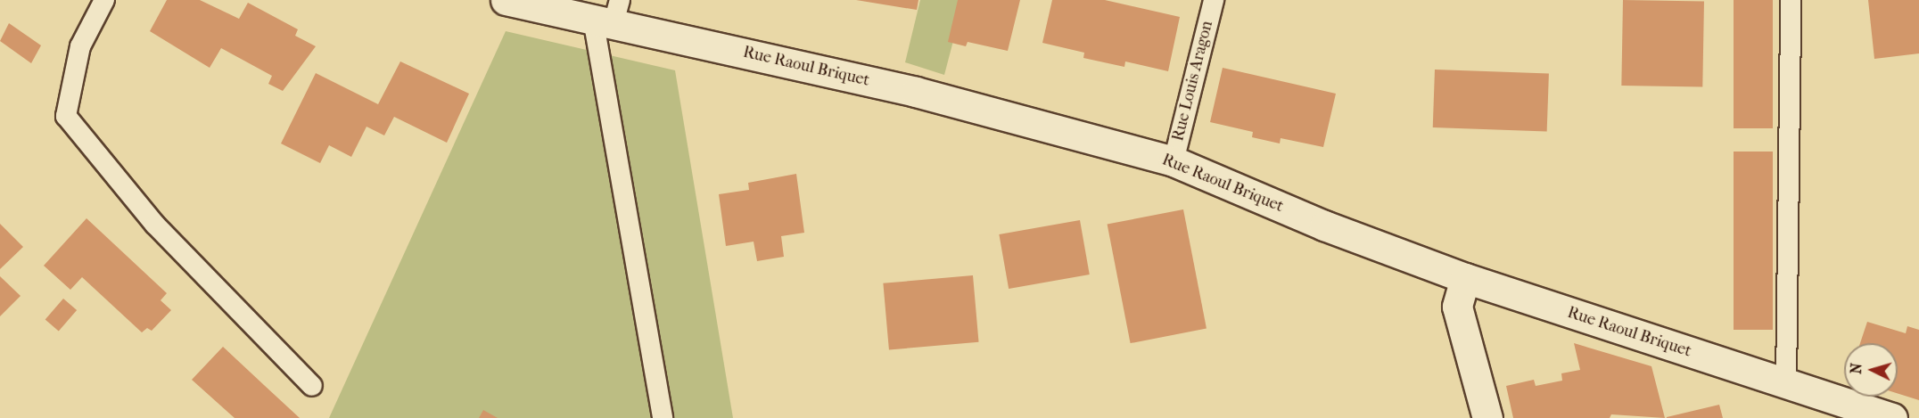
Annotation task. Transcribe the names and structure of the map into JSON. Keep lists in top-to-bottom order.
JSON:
{
  "streets": {
    "street": ["Rue Raoul Briquet"],
    "lane": ["Rue Louis Aragon"]
  },
  "crossings": [
    ["Rue Raoul Briquet", "Rue Louis Aragon"]
  ],
  "north": "left"
}
